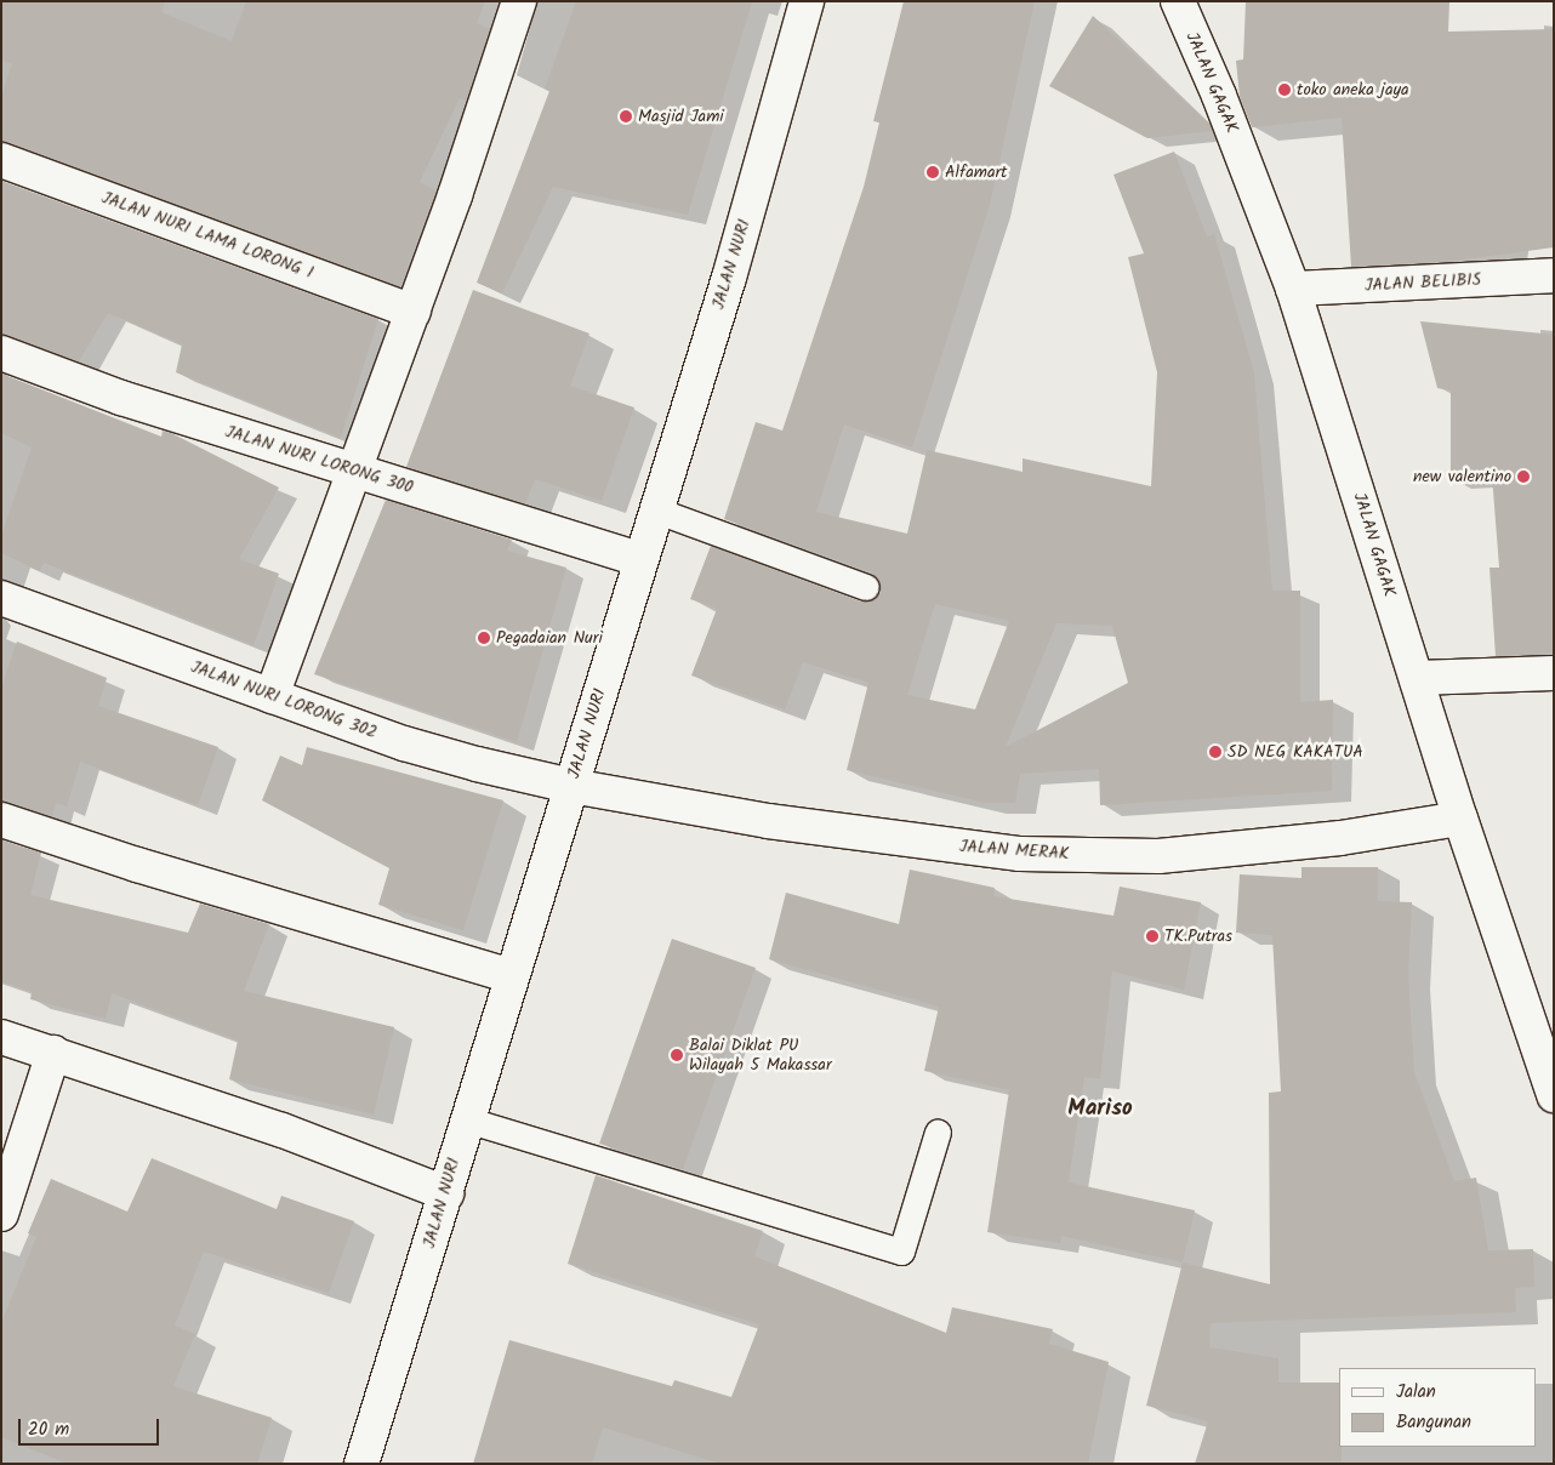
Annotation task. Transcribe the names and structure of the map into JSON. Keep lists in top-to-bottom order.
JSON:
{
  "streets": {
    "street": [
      "JALAN GAGAK",
      "JALAN NURI LAMA LORONG 1",
      "JALAN NURI",
      "JALAN BELIBIS",
      "JALAN NURI LORONG 300",
      "JALAN NURI LORONG 302",
      "JALAN MERAK"
    ]
  },
  "crossings": [
    ["JALAN GAGAK", "JALAN BELIBIS"],
    ["JALAN GAGAK", "JALAN MERAK"],
    ["JALAN NURI", "JALAN NURI LORONG 300"],
    ["JALAN NURI", "JALAN NURI LORONG 302"],
    ["JALAN NURI", "JALAN MERAK"],
    ["JALAN NURI LORONG 302", "JALAN MERAK"]
  ],
  "districts": ["Mariso"],
  "places": [
    "toko aneka jaya",
    "Masjid Jami",
    "Alfamart",
    "new valentino",
    "Pegadaian Nuri",
    "SD NEG KAKATUA",
    "TK.Putras",
    "Balai Diklat PU Wilayah 5 Makassar"
  ],
  "legend": ["Jalan", "Bangunan"],
  "scale_bar": "20 m"
}
